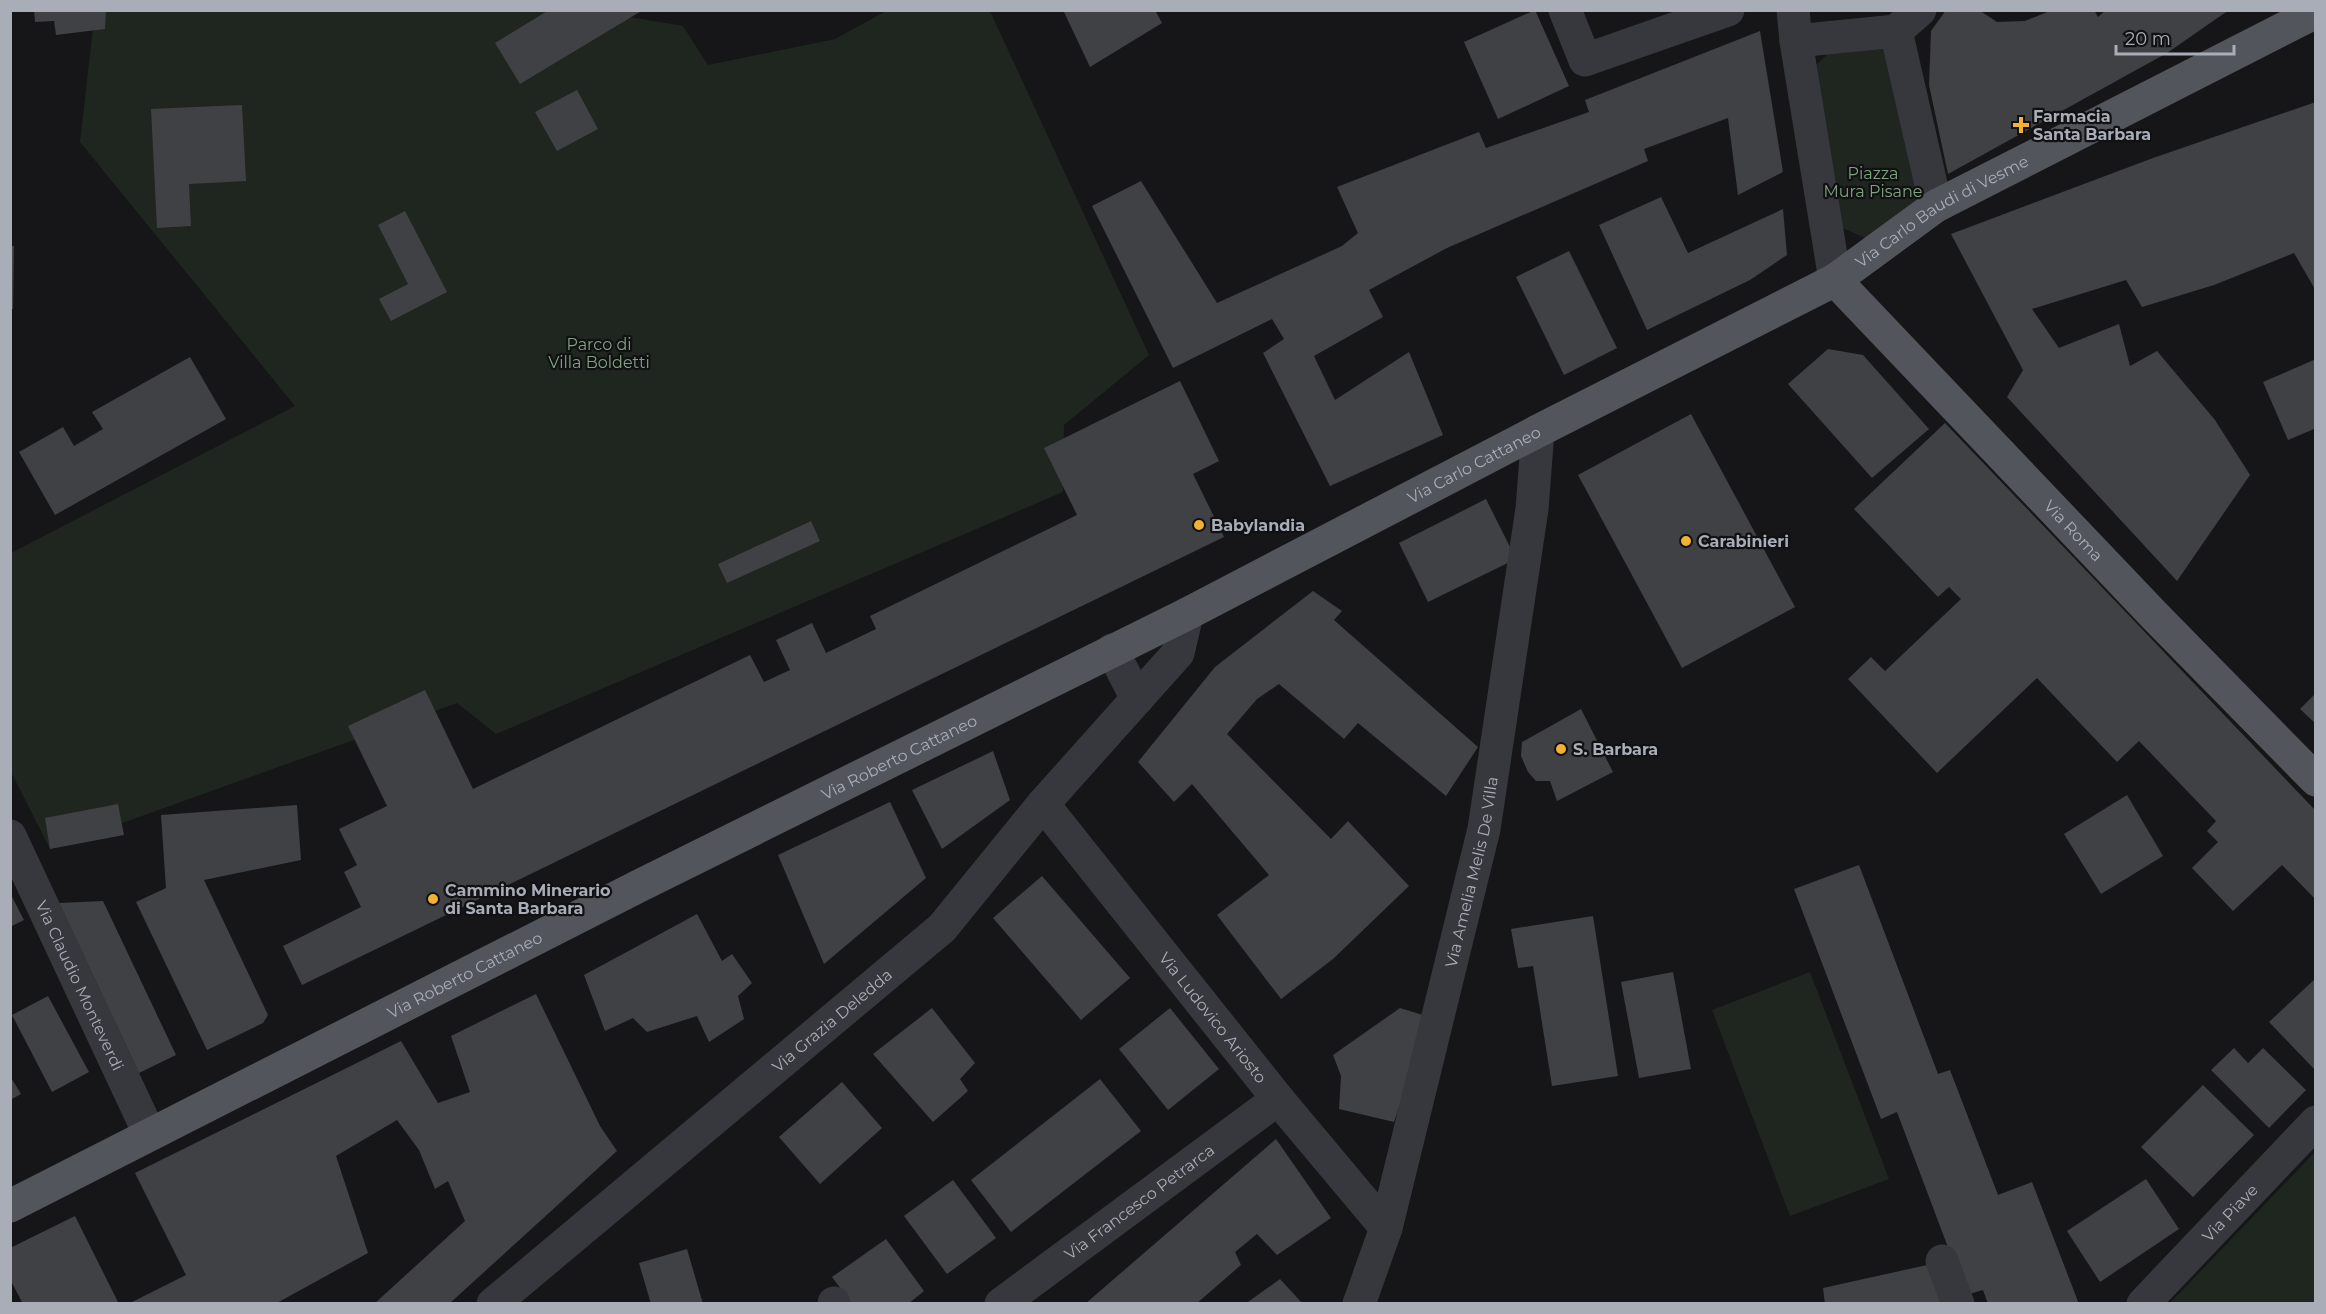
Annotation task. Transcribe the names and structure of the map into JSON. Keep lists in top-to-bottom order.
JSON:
{
  "streets": {
    "main road": [
      "Via Carlo Baudi di Vesme",
      "Via Carlo Cattaneo",
      "Via Roma",
      "Via Roberto Cattaneo"
    ],
    "street": [
      "Via Amelia Melis De Villa",
      "Via Claudio Monteverdi",
      "Via Ludovico Ariosto",
      "Via Grazia Deledda",
      "Via Francesco Petrarca",
      "Via Piave"
    ]
  },
  "crossings": [
    ["Via Carlo Baudi di Vesme", "Via Carlo Cattaneo"],
    ["Via Carlo Baudi di Vesme", "Via Roma"],
    ["Via Carlo Cattaneo", "Via Roma"],
    ["Via Carlo Cattaneo", "Via Roberto Cattaneo"],
    ["Via Carlo Cattaneo", "Via Amelia Melis De Villa"],
    ["Via Carlo Cattaneo", "Via Grazia Deledda"],
    ["Via Roberto Cattaneo", "Via Claudio Monteverdi"],
    ["Via Amelia Melis De Villa", "Via Ludovico Ariosto"],
    ["Via Ludovico Ariosto", "Via Grazia Deledda"],
    ["Via Ludovico Ariosto", "Via Francesco Petrarca"]
  ],
  "parks": ["Piazza Mura Pisane", "Parco di Villa Boldetti"],
  "places": {
    "health": ["Farmacia Santa Barbara"],
    "other": [
      "Babylandia",
      "Carabinieri",
      "S. Barbara",
      "Cammino Minerario di Santa Barbara"
    ]
  },
  "scale_bar": "20 m"
}
